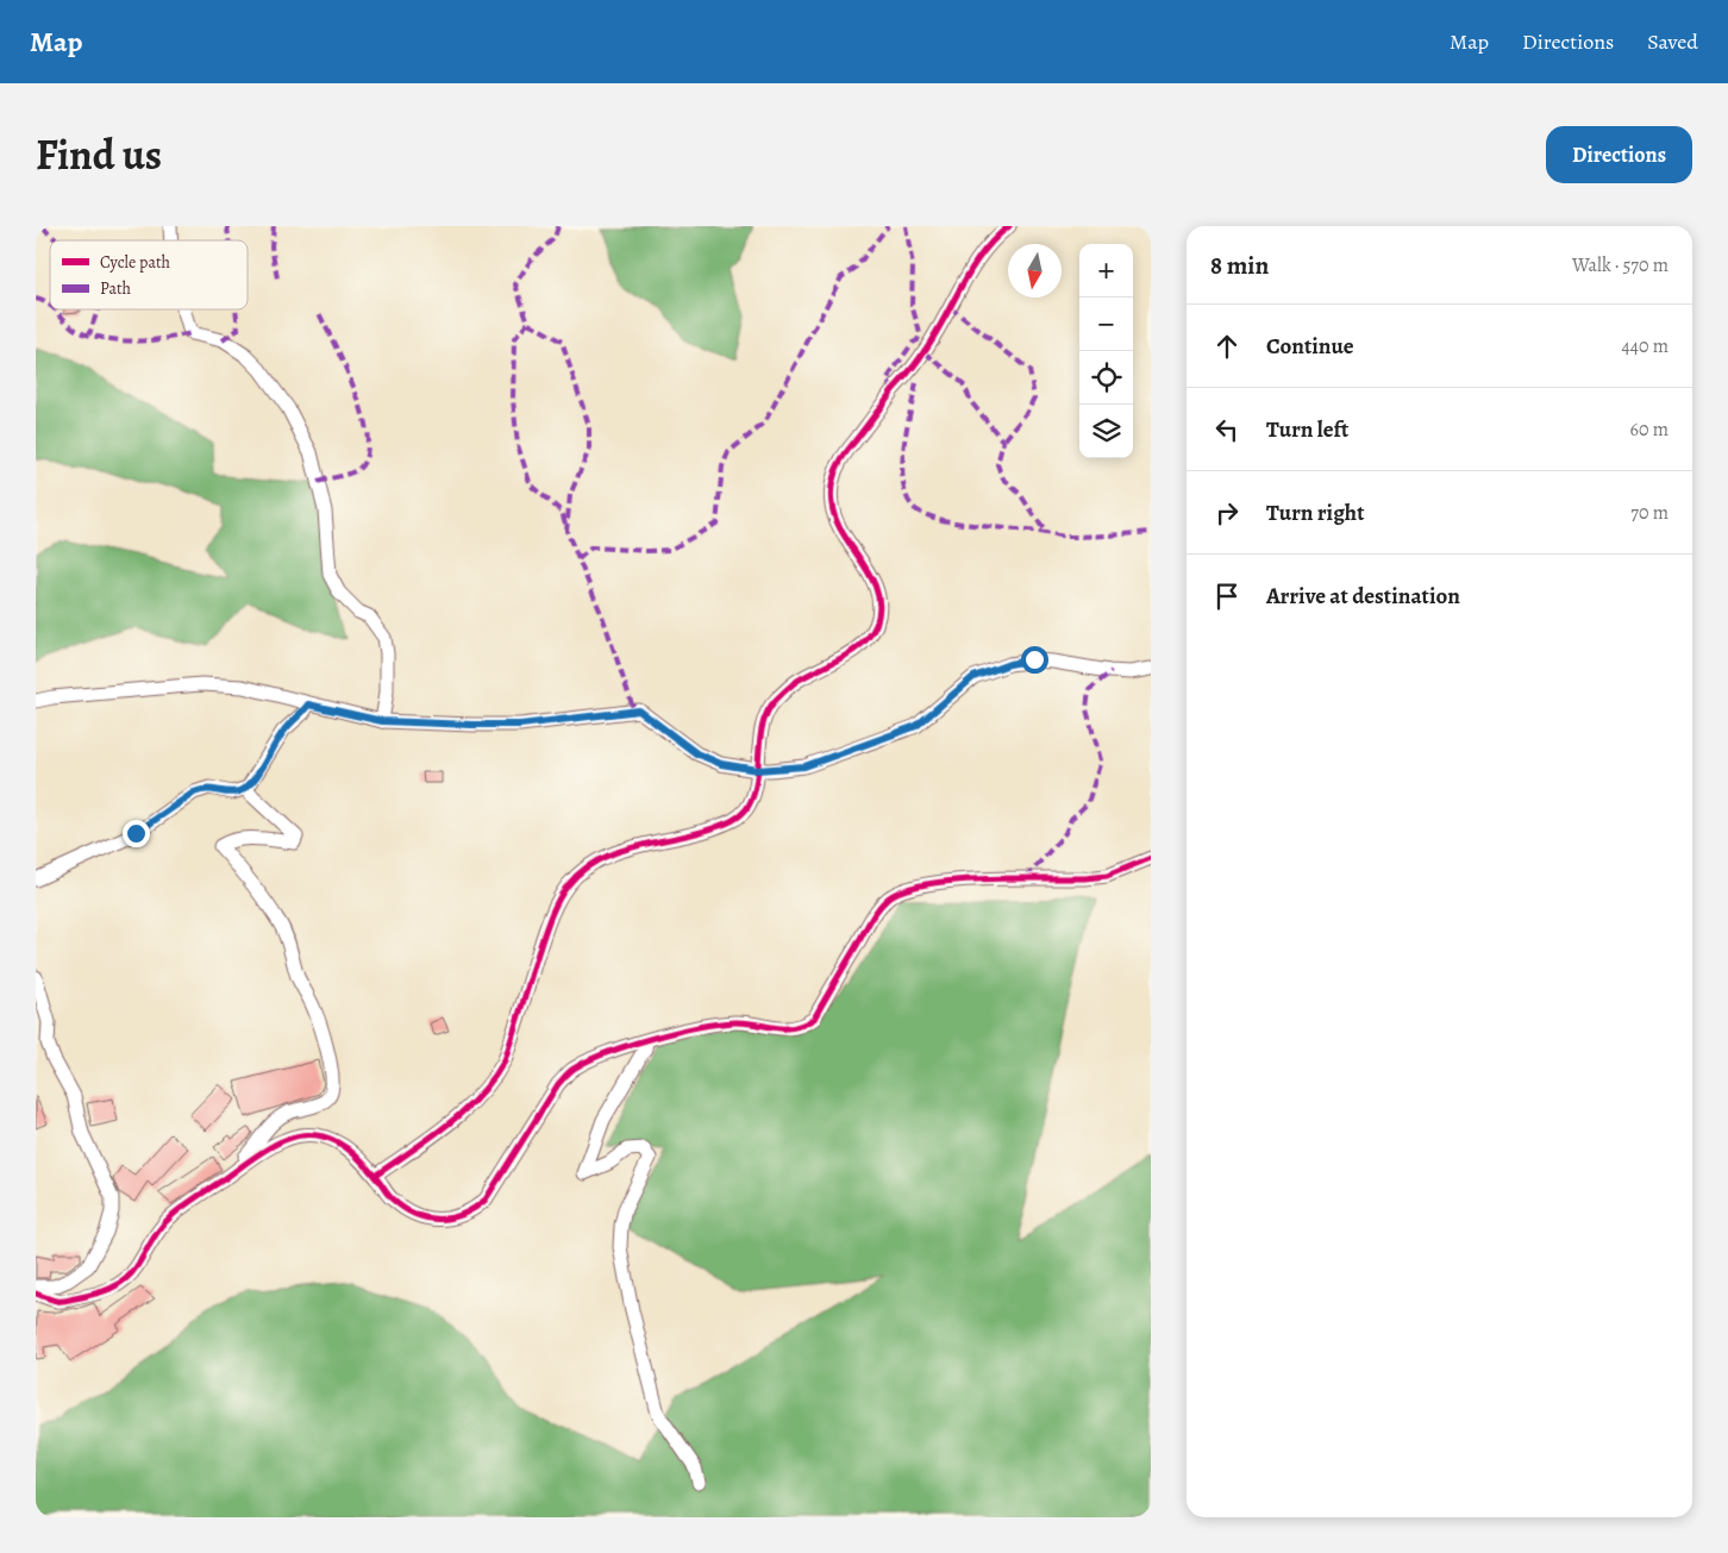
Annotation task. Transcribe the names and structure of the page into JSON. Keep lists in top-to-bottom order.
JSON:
{
  "legend": ["Cycle path", "Path"],
  "north": "bottom",
  "page": {
    "header": "Map",
    "nav": ["Map", "Directions", "Saved"],
    "title": "Find us",
    "buttons": "Directions",
    "heading": ["8 min", "Walk · 570 m"],
    "map_buttons": ["+", "−"],
    "list": [
      ["Continue", "440 m"],
      ["Turn left", "60 m"],
      ["Turn right", "70 m"],
      "Arrive at destination"
    ]
  }
}
